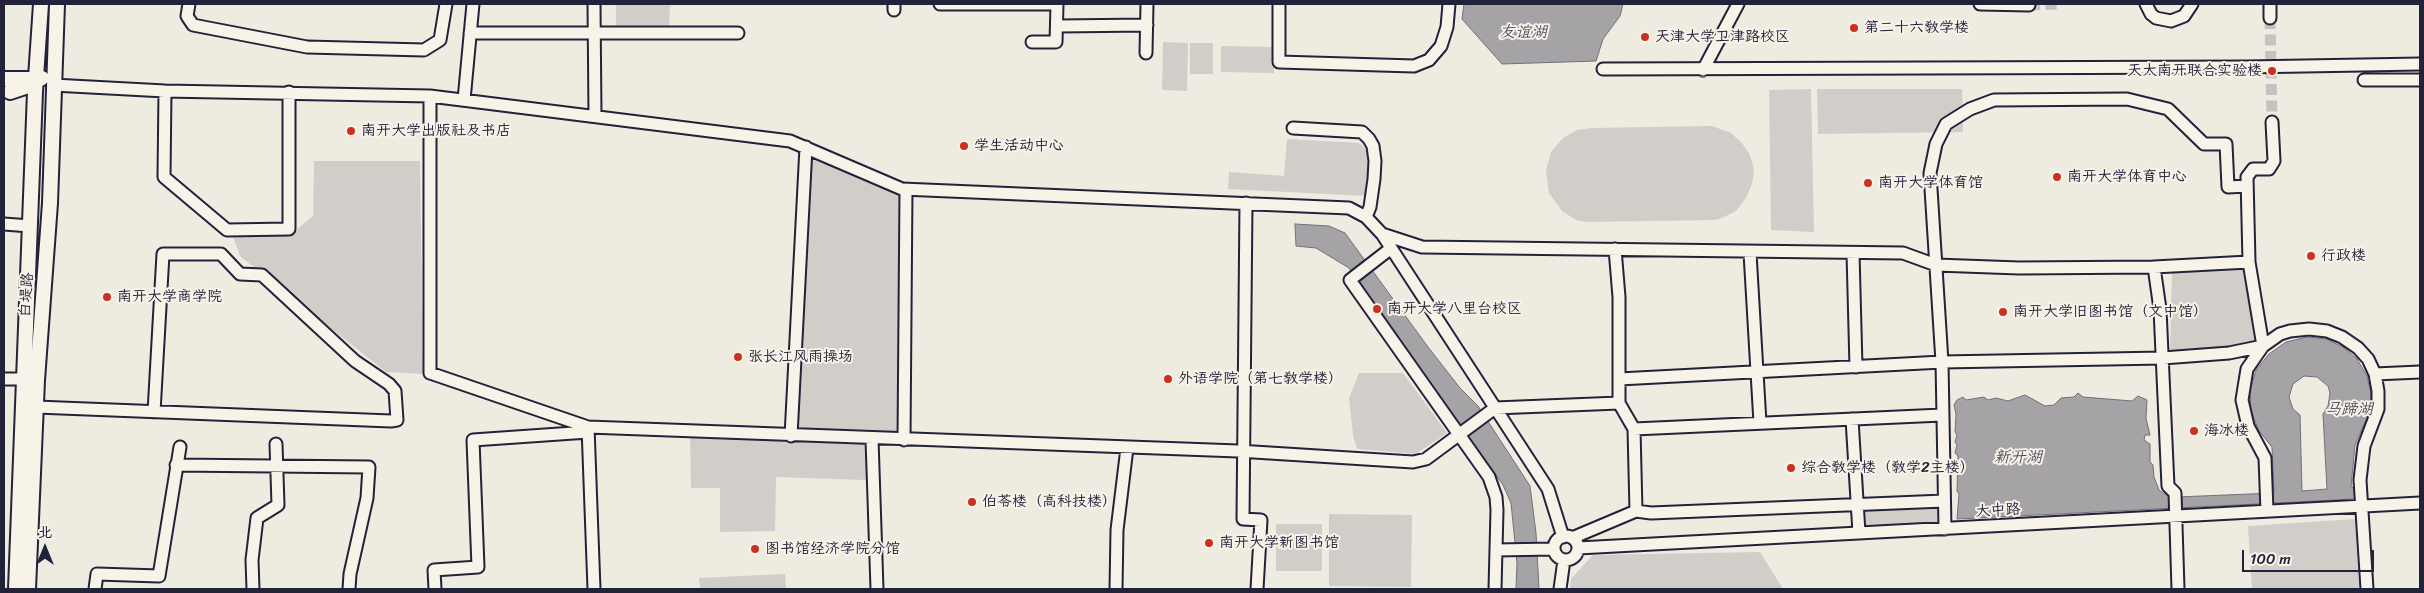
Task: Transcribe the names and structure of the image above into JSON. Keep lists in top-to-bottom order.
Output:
{
  "streets": {
    "main road": ["白堤路"],
    "street": ["大中路"]
  },
  "water": ["友谊湖", "马蹄湖", "新开湖"],
  "places": [
    "第二十六教学楼",
    "天津大学卫津路校区",
    "天大南开联合实验楼",
    "南开大学出版社及书店",
    "学生活动中心",
    "南开大学体育中心",
    "南开大学体育馆",
    "行政楼",
    "南开大学商学院",
    "南开大学八里台校区",
    "南开大学旧图书馆（文中馆）",
    "张长江风雨操场",
    "外语学院（第七教学楼）",
    "海冰楼",
    "综合教学楼（教学2主楼）",
    "伯苓楼（高科技楼）",
    "南开大学新图书馆",
    "图书馆经济学院分馆"
  ],
  "scale_bar": "100 m",
  "north": "top"
}
